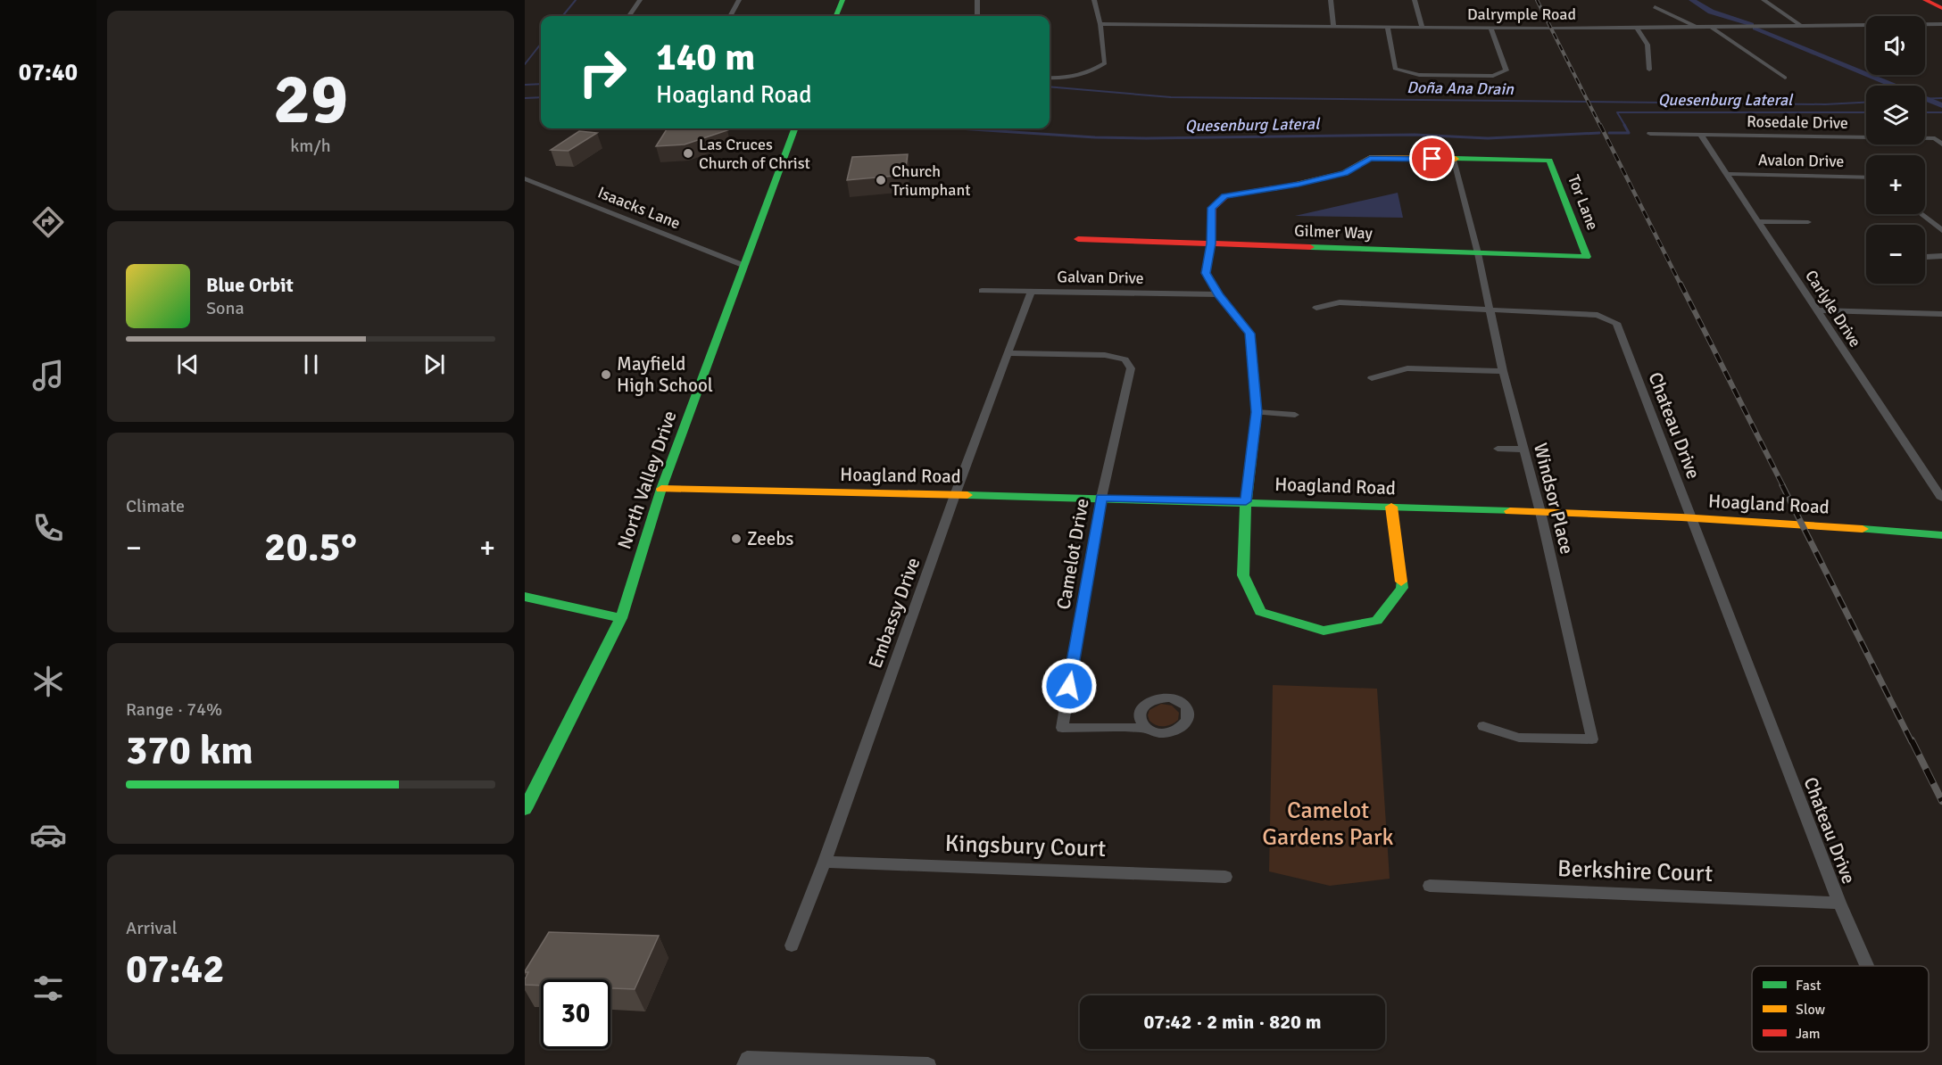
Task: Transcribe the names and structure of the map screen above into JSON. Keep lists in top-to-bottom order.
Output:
{
  "streets": {
    "street": [
      "Dalrymple Road",
      "Rosedale Drive",
      "Avalon Drive",
      "Tor Lane",
      "Isaacks Lane",
      "Gilmer Way",
      "Galvan Drive",
      "Carlyle Drive",
      "Chateau Drive",
      "Hoagland Road",
      "North Valley Drive",
      "Windsor Place",
      "Camelot Drive",
      "Embassy Drive",
      "Kingsbury Court",
      "Berkshire Court"
    ]
  },
  "crossings": [
    ["Rosedale Drive", "Carlyle Drive"],
    ["Avalon Drive", "Carlyle Drive"],
    ["Tor Lane", "Gilmer Way"],
    ["Tor Lane", "Windsor Place"],
    ["Isaacks Lane", "North Valley Drive"],
    ["Gilmer Way", "Windsor Place"],
    ["Galvan Drive", "Embassy Drive"],
    ["Chateau Drive", "Hoagland Road"],
    ["Chateau Drive", "Windsor Place"],
    ["Chateau Drive", "Berkshire Court"],
    ["Hoagland Road", "North Valley Drive"],
    ["Hoagland Road", "Windsor Place"],
    ["Hoagland Road", "Camelot Drive"],
    ["Hoagland Road", "Embassy Drive"],
    ["Camelot Drive", "Embassy Drive"],
    ["Embassy Drive", "Kingsbury Court"]
  ],
  "water": ["Doña Ana Drain", "Quesenburg Lateral"],
  "parks": ["Camelot Gardens Park"],
  "places": [
    "Las Cruces Church of Christ",
    "Church Triumphant",
    "Mayfield High School",
    "Zeebs"
  ],
  "legend": ["Fast", "Slow", "Jam"],
  "page": {
    "tabs": "07:40",
    "tile": [
      ["29", "km/h"],
      "Climate",
      ["Range · 74%", "370 km"],
      ["Arrival", "07:42"]
    ],
    "map_buttons": ["+", "−"],
    "turn": ["140 m", "Hoagland Road"],
    "song": ["Blue Orbit", "Sona"],
    "heat": ["−", "20.5°", "+"],
    "limit": "30",
    "trip": "07:42 · 2 min · 820 m"
  }
}
